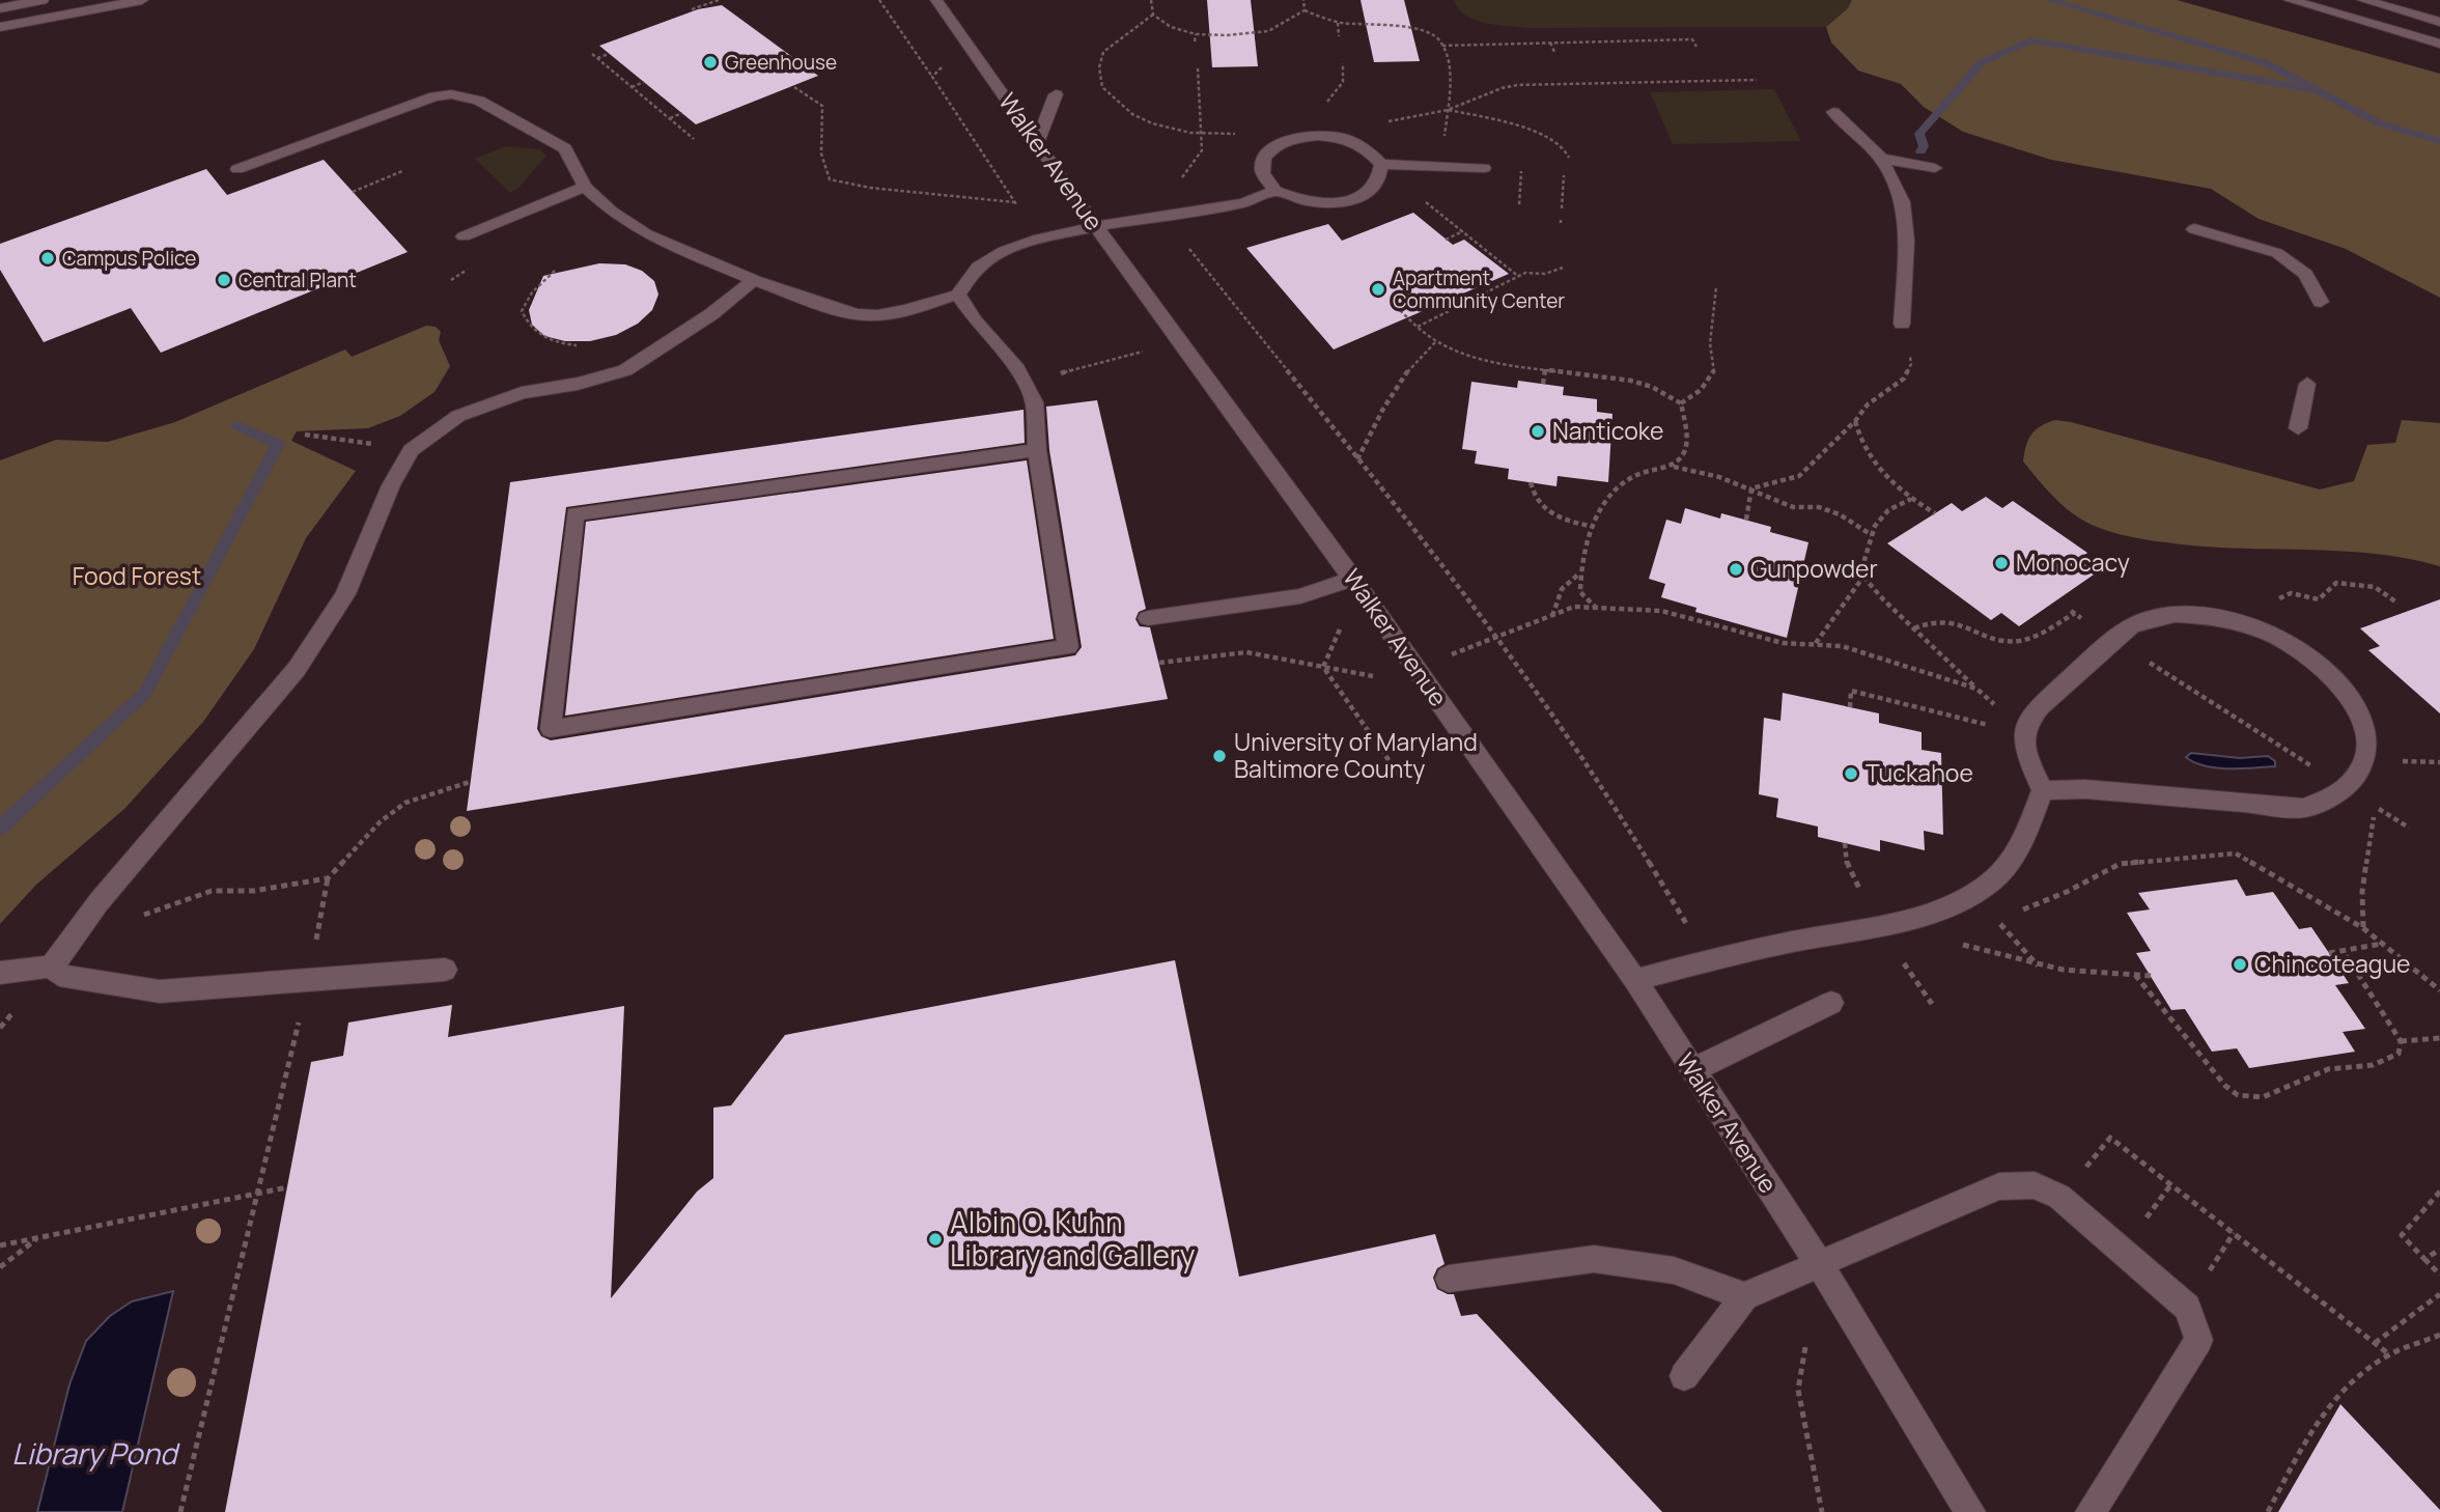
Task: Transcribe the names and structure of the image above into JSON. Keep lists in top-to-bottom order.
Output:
{
  "streets": {
    "street": ["Walker Avenue"]
  },
  "water": ["Library Pond"],
  "parks": ["Food Forest"],
  "places": [
    "Greenhouse",
    "Campus Police",
    "Central Plant",
    "Apartment Community Center",
    "Nanticoke",
    "Monocacy",
    "Gunpowder",
    "University of Maryland Baltimore County",
    "Tuckahoe",
    "Chincoteague",
    "Albin O. Kuhn Library and Gallery"
  ]
}
